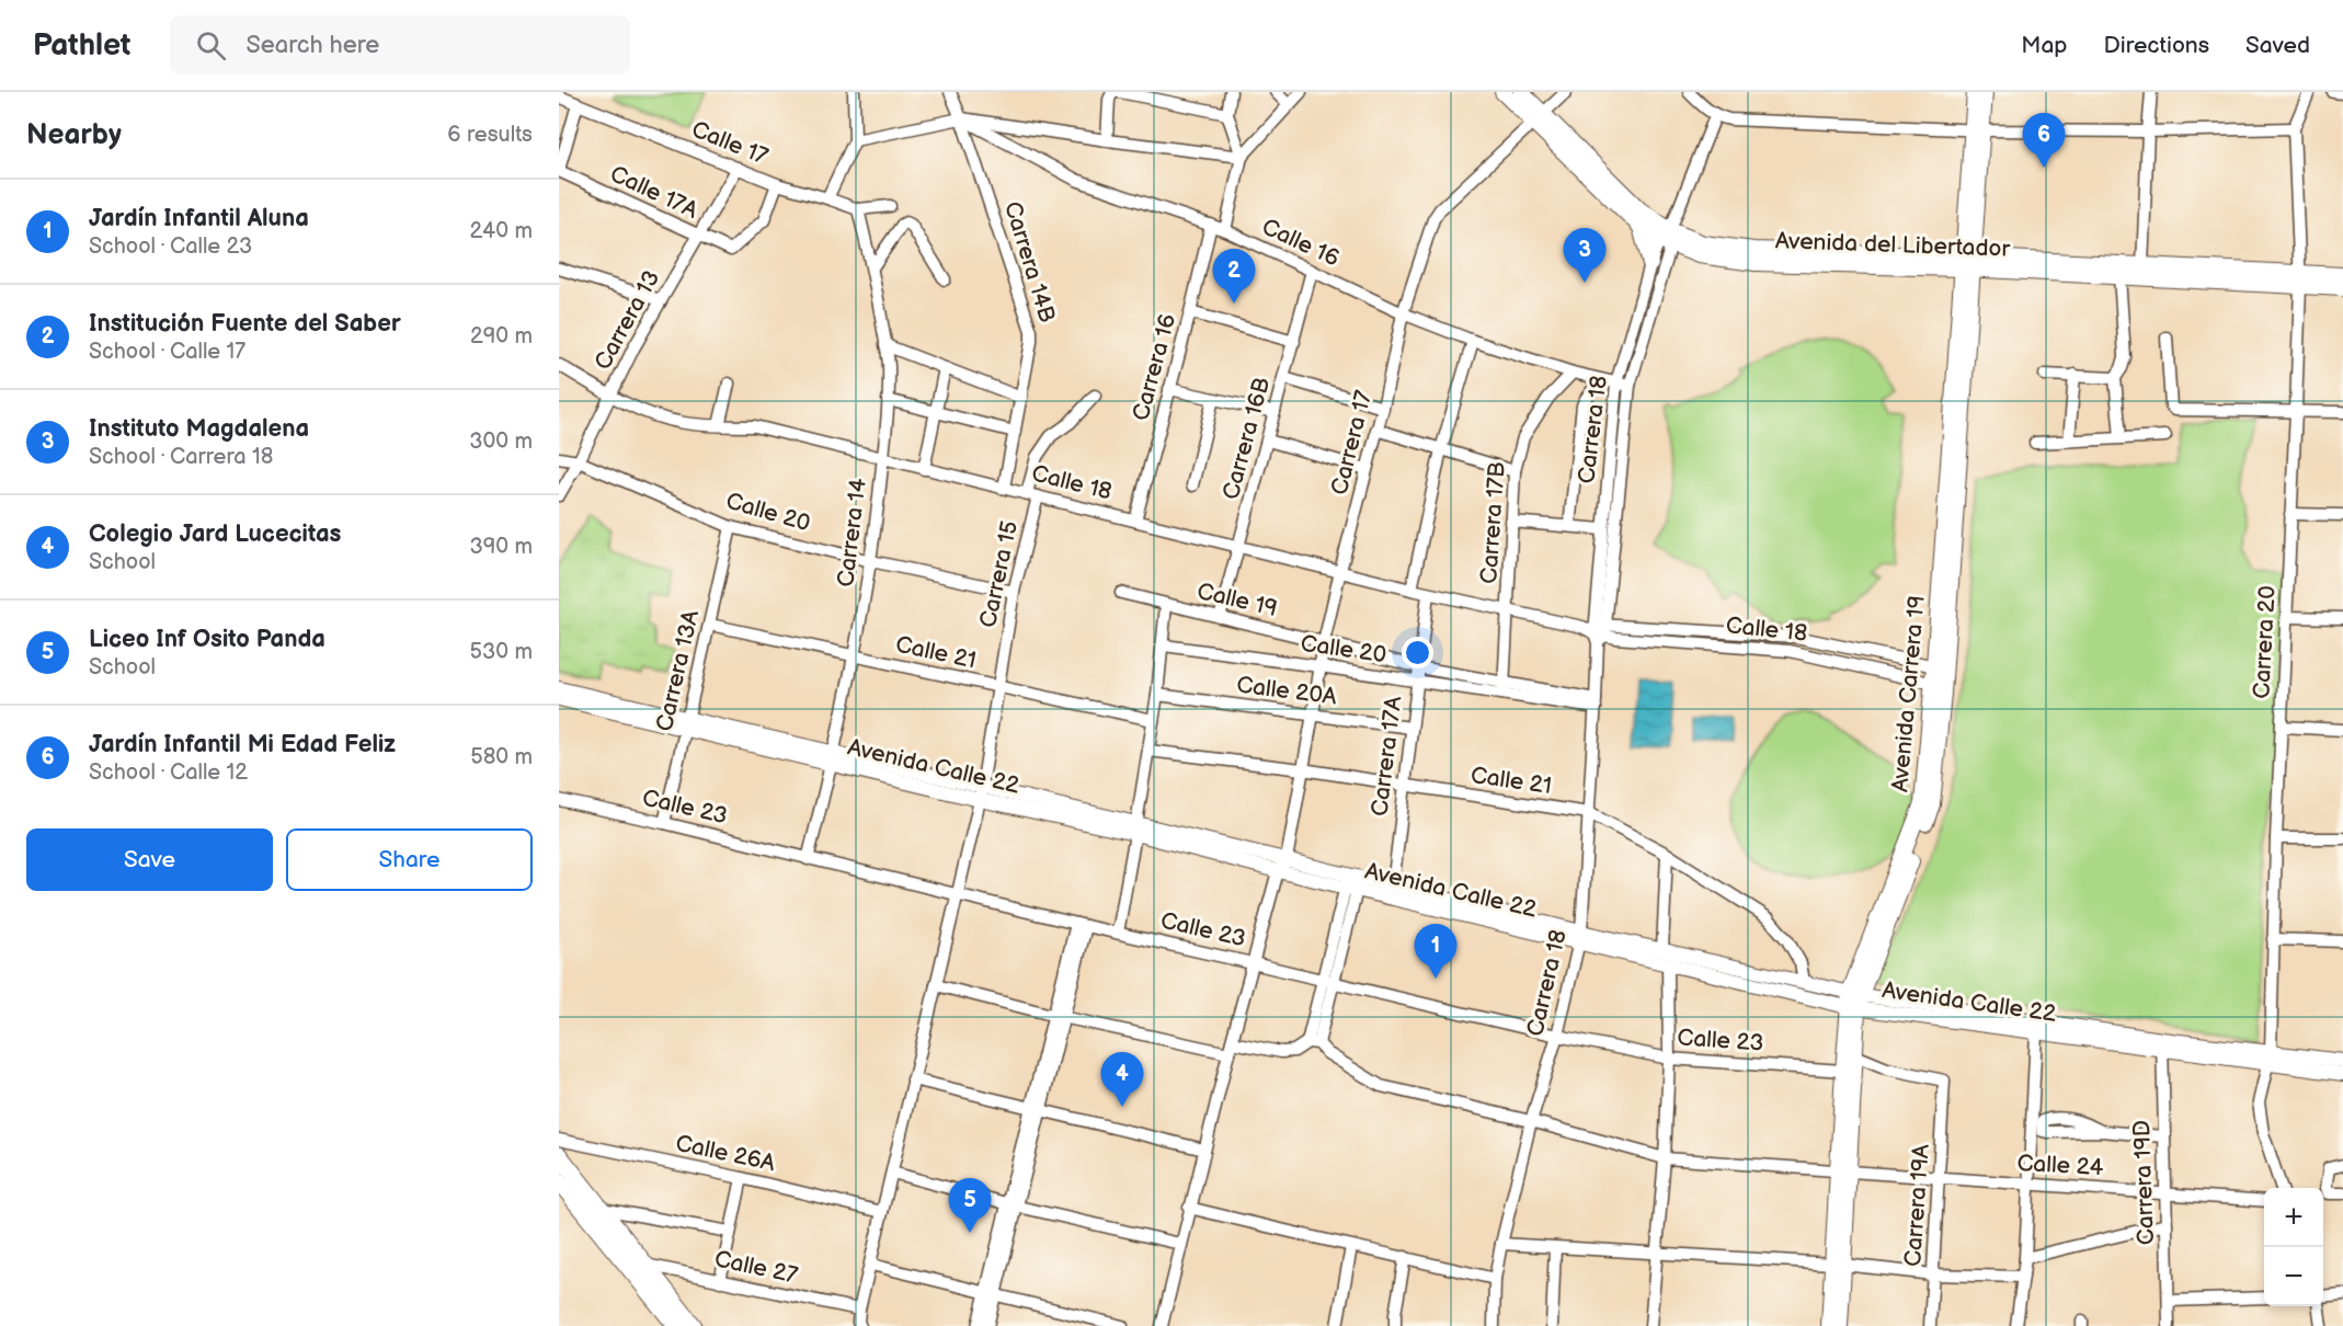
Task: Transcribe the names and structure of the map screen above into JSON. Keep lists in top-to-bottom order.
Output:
{
  "streets": {
    "main road": ["Avenida del Libertador", "Avenida Carrera 19"],
    "street": [
      "Calle 17",
      "Calle 17A",
      "Calle 16",
      "Carrera 14B",
      "Carrera 13",
      "Carrera 16",
      "Carrera 18",
      "Carrera 16B",
      "Carrera 17",
      "Calle 18",
      "Calle 20",
      "Carrera 17B",
      "Carrera 14",
      "Carrera 15",
      "Calle 19",
      "Carrera 20",
      "Calle 21",
      "Carrera 13A",
      "Calle 20A",
      "Carrera 17A",
      "Avenida Calle 22",
      "Calle 23",
      "Calle 26A",
      "Calle 24",
      "Carrera 19D",
      "Carrera 19A",
      "Calle 27"
    ]
  },
  "crossings": [
    ["Calle 17", "Calle 17A"],
    ["Calle 17", "Carrera 13"],
    ["Calle 17", "Carrera 14"],
    ["Calle 17A", "Carrera 13"],
    ["Calle 16", "Carrera 14B"],
    ["Calle 16", "Carrera 16"],
    ["Calle 16", "Carrera 18"],
    ["Calle 16", "Carrera 16B"],
    ["Calle 16", "Carrera 17"],
    ["Calle 16", "Carrera 17B"],
    ["Avenida del Libertador", "Carrera 18"],
    ["Avenida del Libertador", "Carrera 17"],
    ["Avenida del Libertador", "Carrera 20"],
    ["Avenida del Libertador", "Avenida Carrera 19"],
    ["Carrera 14B", "Calle 18"],
    ["Carrera 13", "Calle 18"],
    ["Carrera 13", "Calle 20"],
    ["Carrera 16", "Calle 18"],
    ["Carrera 18", "Calle 18"],
    ["Carrera 18", "Calle 20"],
    ["Carrera 18", "Calle 21"],
    ["Carrera 18", "Avenida Calle 22"],
    ["Carrera 18", "Calle 23"],
    ["Carrera 18", "Calle 24"],
    ["Carrera 16B", "Calle 18"],
    ["Carrera 16B", "Calle 19"],
    ["Carrera 17", "Calle 18"],
    ["Carrera 17", "Calle 20"],
    ["Carrera 17", "Calle 19"],
    ["Carrera 17", "Calle 21"],
    ["Carrera 17", "Calle 20A"],
    ["Carrera 17", "Avenida Calle 22"],
    ["Calle 18", "Carrera 17B"],
    ["Calle 18", "Carrera 14"],
    ["Calle 18", "Carrera 15"],
    ["Calle 18", "Avenida Carrera 19"],
    ["Calle 18", "Carrera 17A"],
    ["Calle 20", "Carrera 17B"],
    ["Calle 20", "Carrera 14"],
    ["Calle 20", "Carrera 15"],
    ["Calle 20", "Calle 19"],
    ["Calle 20", "Carrera 13A"],
    ["Calle 20", "Carrera 17A"],
    ["Carrera 14", "Calle 21"],
    ["Carrera 14", "Avenida Calle 22"],
    ["Carrera 14", "Calle 23"],
    ["Carrera 15", "Calle 21"],
    ["Carrera 15", "Avenida Calle 22"],
    ["Carrera 15", "Calle 23"],
    ["Carrera 15", "Calle 26A"],
    ["Carrera 15", "Calle 27"],
    ["Calle 19", "Carrera 17A"],
    ["Carrera 20", "Avenida Calle 22"],
    ["Calle 21", "Carrera 13A"],
    ["Calle 21", "Carrera 17A"],
    ["Calle 21", "Avenida Calle 22"],
    ["Carrera 13A", "Avenida Calle 22"],
    ["Carrera 13A", "Calle 23"],
    ["Calle 20A", "Carrera 17A"],
    ["Avenida Carrera 19", "Avenida Calle 22"],
    ["Avenida Carrera 19", "Calle 23"],
    ["Avenida Carrera 19", "Calle 24"],
    ["Avenida Carrera 19", "Carrera 19A"],
    ["Carrera 17A", "Avenida Calle 22"],
    ["Avenida Calle 22", "Carrera 19D"],
    ["Calle 24", "Carrera 19D"],
    ["Calle 24", "Carrera 19A"]
  ],
  "page": {
    "header": "Pathlet",
    "search": "Search here",
    "nav": ["Map", "Directions", "Saved"],
    "heading": ["Nearby", "6 results"],
    "pins": [
      "6",
      "3",
      "2",
      "1",
      "4",
      "5"
    ],
    "list": [
      {
        "mark": "1",
        "name": "Jardín Infantil Aluna",
        "note": "School · Calle 23",
        "value": "240 m"
      },
      {
        "mark": "2",
        "name": "Institución Fuente del Saber",
        "note": "School · Calle 17",
        "value": "290 m"
      },
      {
        "mark": "3",
        "name": "Instituto Magdalena",
        "note": "School · Carrera 18",
        "value": "300 m"
      },
      {
        "mark": "4",
        "name": "Colegio Jard Lucecitas",
        "note": "School",
        "value": "390 m"
      },
      {
        "mark": "5",
        "name": "Liceo Inf Osito Panda",
        "note": "School",
        "value": "530 m"
      },
      {
        "mark": "6",
        "name": "Jardín Infantil Mi Edad Feliz",
        "note": "School · Calle 12",
        "value": "580 m"
      }
    ],
    "buttons": ["Save", "Share"],
    "map_buttons": ["+", "−"]
  }
}
